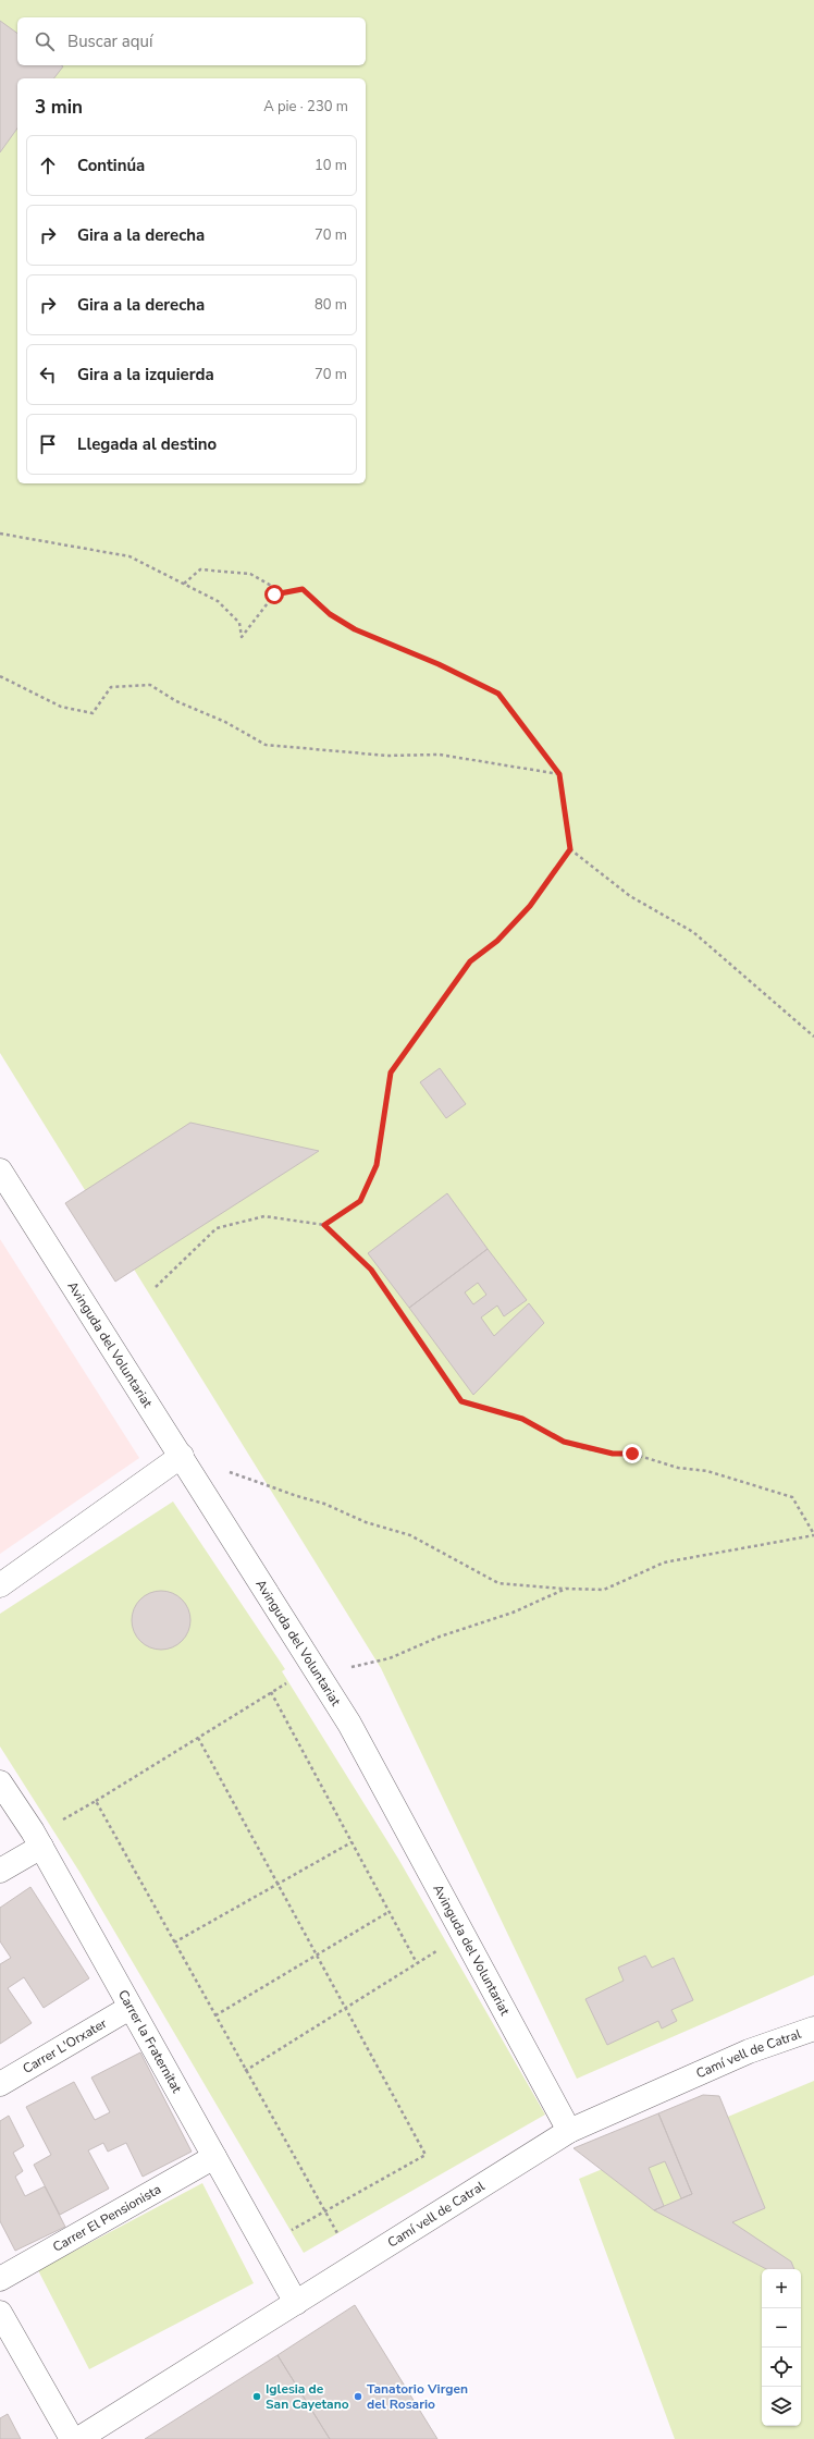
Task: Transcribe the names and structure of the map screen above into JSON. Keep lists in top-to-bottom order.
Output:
{
  "streets": {
    "street": [
      "Avinguda del Voluntariat",
      "Carrer la Fraternitat",
      "Carrer L'Orxater",
      "Camí vell de Catral",
      "Carrer El Pensionista"
    ]
  },
  "crossings": [
    ["Avinguda del Voluntariat", "Camí vell de Catral"],
    ["Carrer la Fraternitat", "Carrer L'Orxater"],
    ["Carrer la Fraternitat", "Camí vell de Catral"],
    ["Carrer la Fraternitat", "Carrer El Pensionista"]
  ],
  "places": ["Iglesia de San Cayetano", "Tanatorio Virgen del Rosario"],
  "page": {
    "search": "Buscar aquí",
    "heading": ["3 min", "A pie · 230 m"],
    "list": [
      ["Continúa", "10 m"],
      ["Gira a la derecha", "70 m"],
      ["Gira a la derecha", "80 m"],
      ["Gira a la izquierda", "70 m"],
      "Llegada al destino"
    ],
    "map_buttons": ["+", "−"]
  }
}
